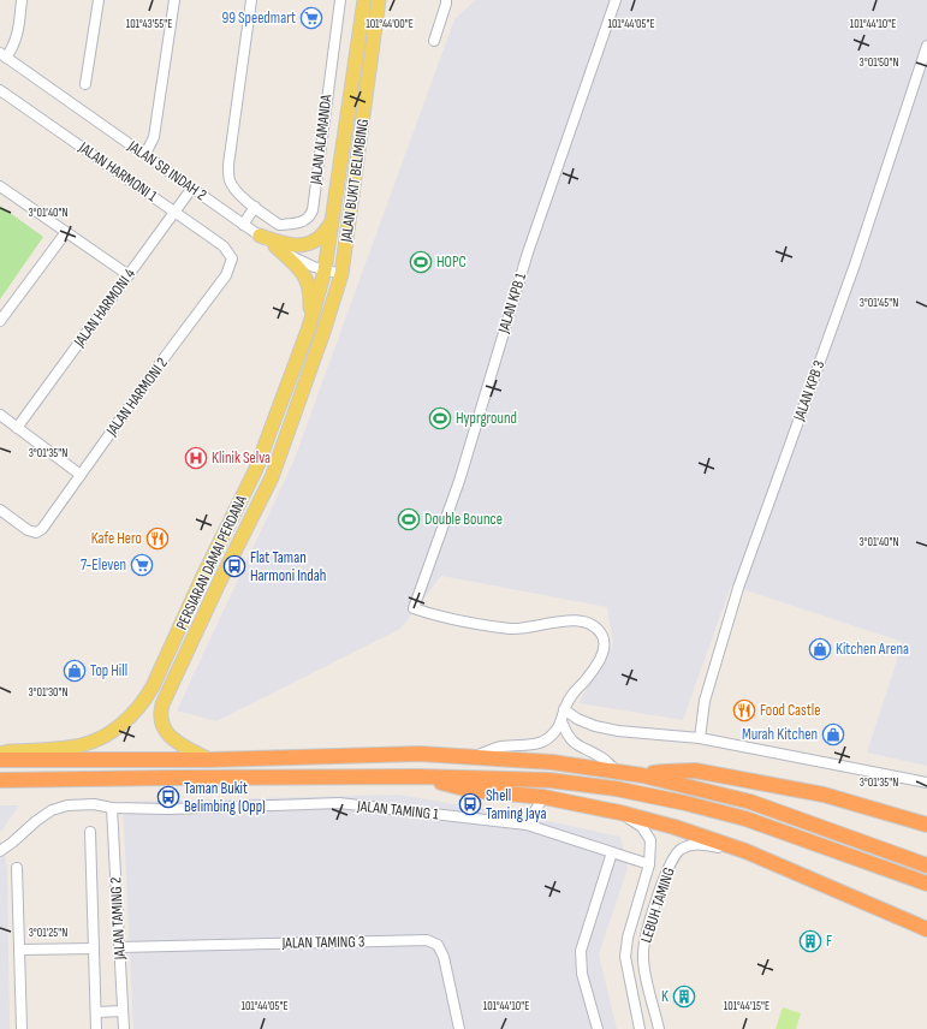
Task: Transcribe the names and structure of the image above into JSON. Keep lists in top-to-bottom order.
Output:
{
  "streets": {
    "main road": ["JALAN BUKIT BELIMBING", "PERSIARAN DAMAI PERDANA"],
    "street": [
      "JALAN ALAMANDA",
      "JALAN SB INDAH 2",
      "JALAN HARMONI 1",
      "JALAN KPB 1",
      "JALAN HARMONI 4",
      "JALAN KPB 3",
      "JALAN HARMONI 2",
      "JALAN TAMING 1",
      "LEBUH TAMING",
      "JALAN TAMING 2",
      "JALAN TAMING 3"
    ]
  },
  "crossings": [
    ["JALAN SB INDAH 2", "JALAN BUKIT BELIMBING"],
    ["JALAN SB INDAH 2", "JALAN HARMONI 4"],
    ["JALAN SB INDAH 2", "PERSIARAN DAMAI PERDANA"],
    ["JALAN HARMONI 1", "JALAN HARMONI 4"],
    ["JALAN HARMONI 1", "JALAN HARMONI 2"],
    ["JALAN BUKIT BELIMBING", "PERSIARAN DAMAI PERDANA"],
    ["JALAN TAMING 1", "LEBUH TAMING"],
    ["JALAN TAMING 1", "JALAN TAMING 2"],
    ["JALAN TAMING 2", "JALAN TAMING 3"]
  ],
  "places": {
    "supermarket": ["99 Speedmart", "7-Eleven"],
    "sports": ["HOPC", "Hyprground", "Double Bounce"],
    "hospital": ["Klinik Selva"],
    "restaurant": ["Kafe Hero", "Food Castle"],
    "bus stop": ["Flat Taman Harmoni Indah", "Taman Bukit Belimbing (Opp)", "Shell Taming Jaya"],
    "shop": ["Kitchen Arena", "Top Hill", "Murah Kitchen"],
    "building": ["F", "K"]
  },
  "coordinates": [
    "101°43'55\"E",
    "101°44'00\"E",
    "101°44'05\"E",
    "101°44'10\"E",
    "3°01'50\"N",
    "3°01'40\"N",
    "3°01'45\"N",
    "3°01'35\"N",
    "3°01'30\"N",
    "3°01'25\"N",
    "101°44'15\"E"
  ]
}
